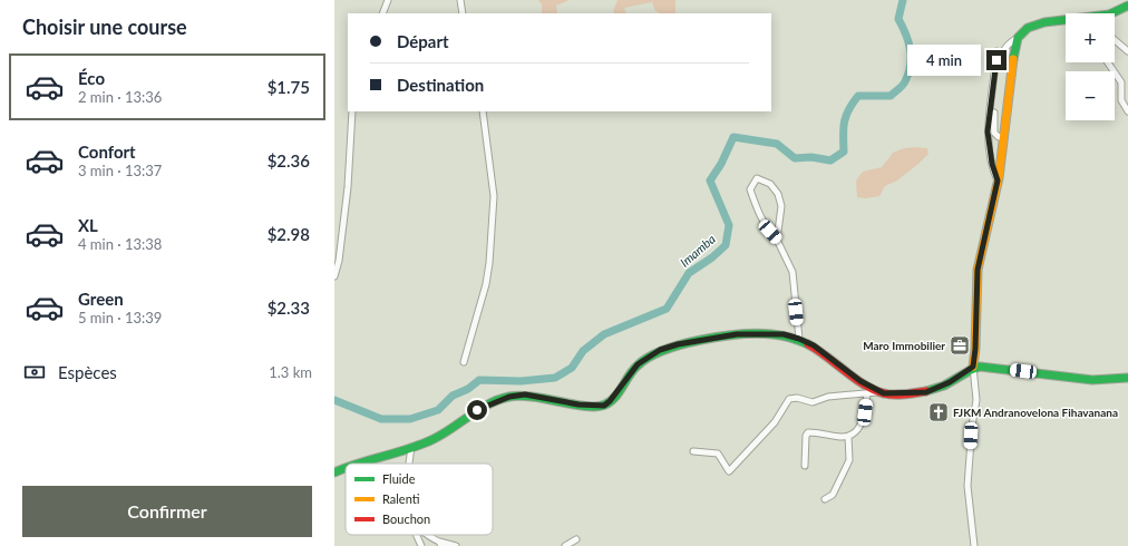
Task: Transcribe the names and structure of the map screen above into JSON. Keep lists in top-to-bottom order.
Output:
{
  "water": ["Imamba"],
  "places": {
    "office": ["Maro Immobilier"],
    "church": ["FJKM Andranovelona Fihavanana"]
  },
  "legend": ["Fluide", "Ralenti", "Bouchon"],
  "page": {
    "heading": "Choisir une course",
    "map_buttons": ["+", "−"],
    "banner": ["Départ", "Destination"],
    "bubble": "4 min",
    "list": [
      {
        "name": "Éco",
        "note": "2 min · 13:36",
        "value": "$1.75"
      },
      {
        "name": "Confort",
        "note": "3 min · 13:37",
        "value": "$2.36"
      },
      {
        "name": "XL",
        "note": "4 min · 13:38",
        "value": "$2.98"
      },
      {
        "name": "Green",
        "note": "5 min · 13:39",
        "value": "$2.33"
      }
    ],
    "pay": ["Espèces", "1.3 km"],
    "buttons": "Confirmer"
  }
}
